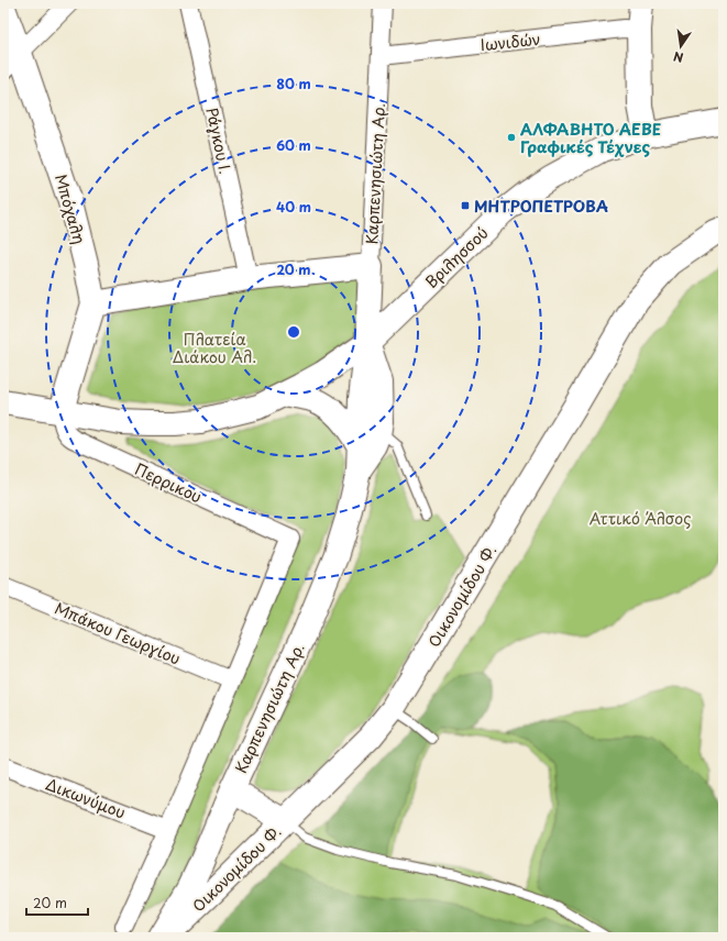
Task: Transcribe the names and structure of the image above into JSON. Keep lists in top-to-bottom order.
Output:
{
  "streets": {
    "street": [
      "Ιωνιδών",
      "Ράγκου Ι.",
      "Καρπενησιώτη Αρ.",
      "Μπόχαλη",
      "Βριλησσού",
      "Περρικου",
      "Οικονομίδου Φ.",
      "Μπάκου Γεωργίου",
      "Δικωνύμου"
    ]
  },
  "crossings": [
    ["Ιωνιδών", "Καρπενησιώτη Αρ."],
    ["Καρπενησιώτη Αρ.", "Βριλησσού"],
    ["Μπόχαλη", "Βριλησσού"],
    ["Μπόχαλη", "Περρικου"],
    ["Βριλησσού", "Περρικου"],
    ["Περρικου", "Μπάκου Γεωργίου"]
  ],
  "parks": ["Πλατεία Διάκου Αλ.", "Αττικό Άλσος"],
  "places": {
    "other": ["ΑΛΦΑΒΗΤΟ ΑΕΒΕ Γραφικές Τέχνες"],
    "transit": ["ΜΗΤΡΟΠΕΤΡΟΒΑ"]
  },
  "scale_bar": "20 m",
  "north": "bottom",
  "rings": [
    "80 m",
    "60 m",
    "40 m",
    "20 m"
  ]
}
